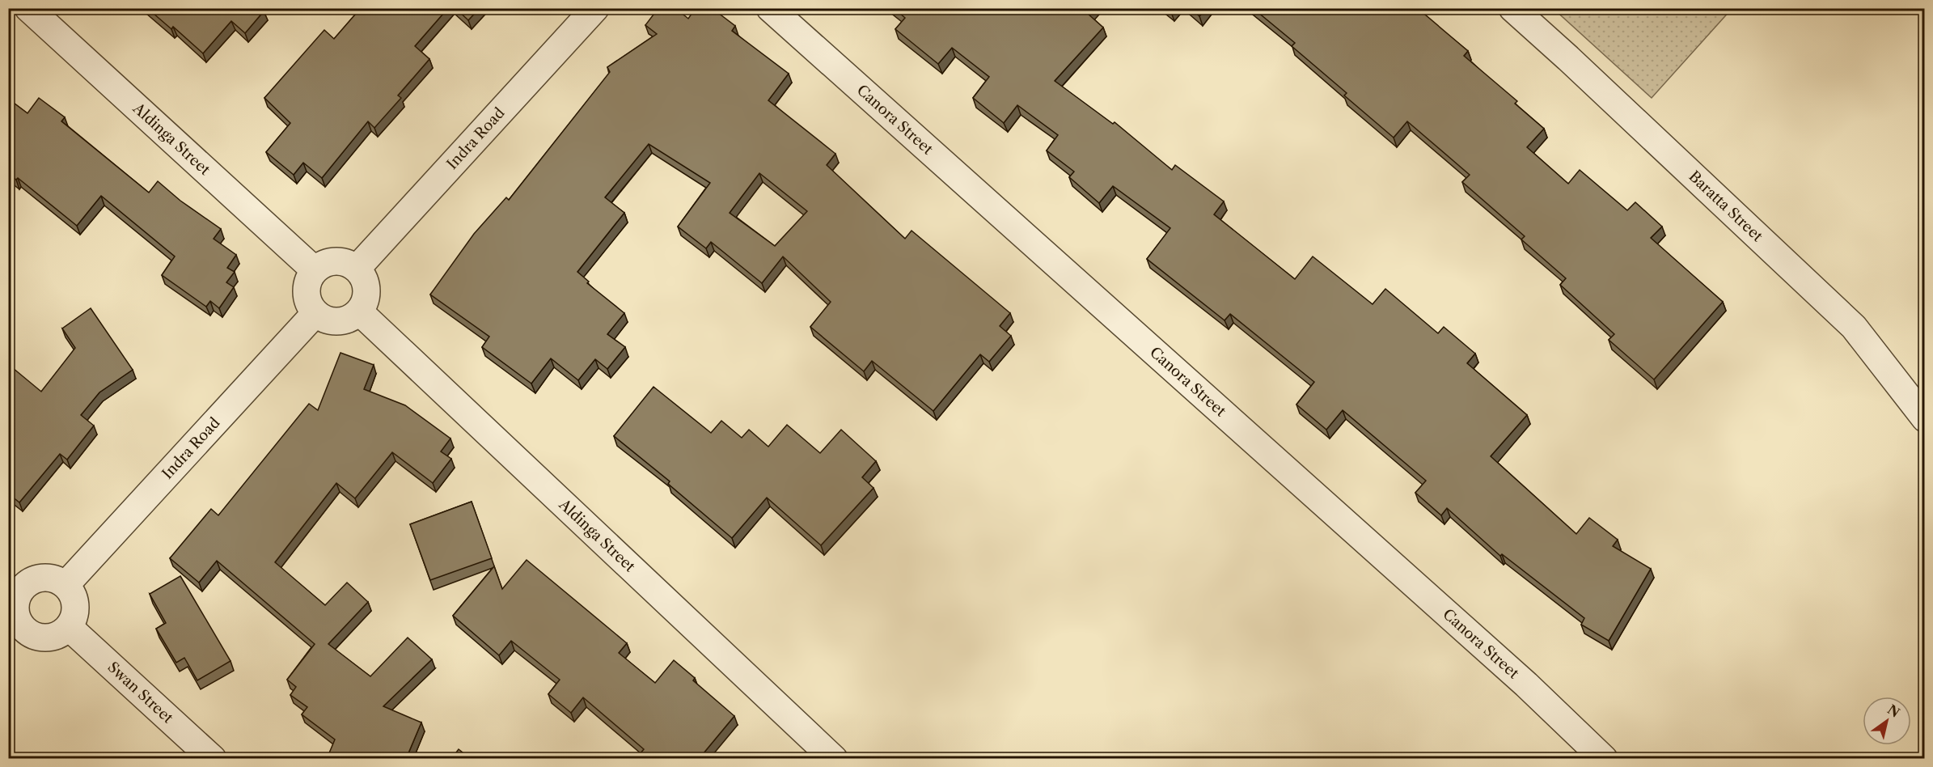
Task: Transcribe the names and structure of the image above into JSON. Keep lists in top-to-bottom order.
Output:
{
  "streets": {
    "street": [
      "Canora Street",
      "Indra Road",
      "Aldinga Street",
      "Baratta Street",
      "Swan Street"
    ]
  },
  "crossings": [
    ["Indra Road", "Aldinga Street"]
  ],
  "north": "top right"
}
